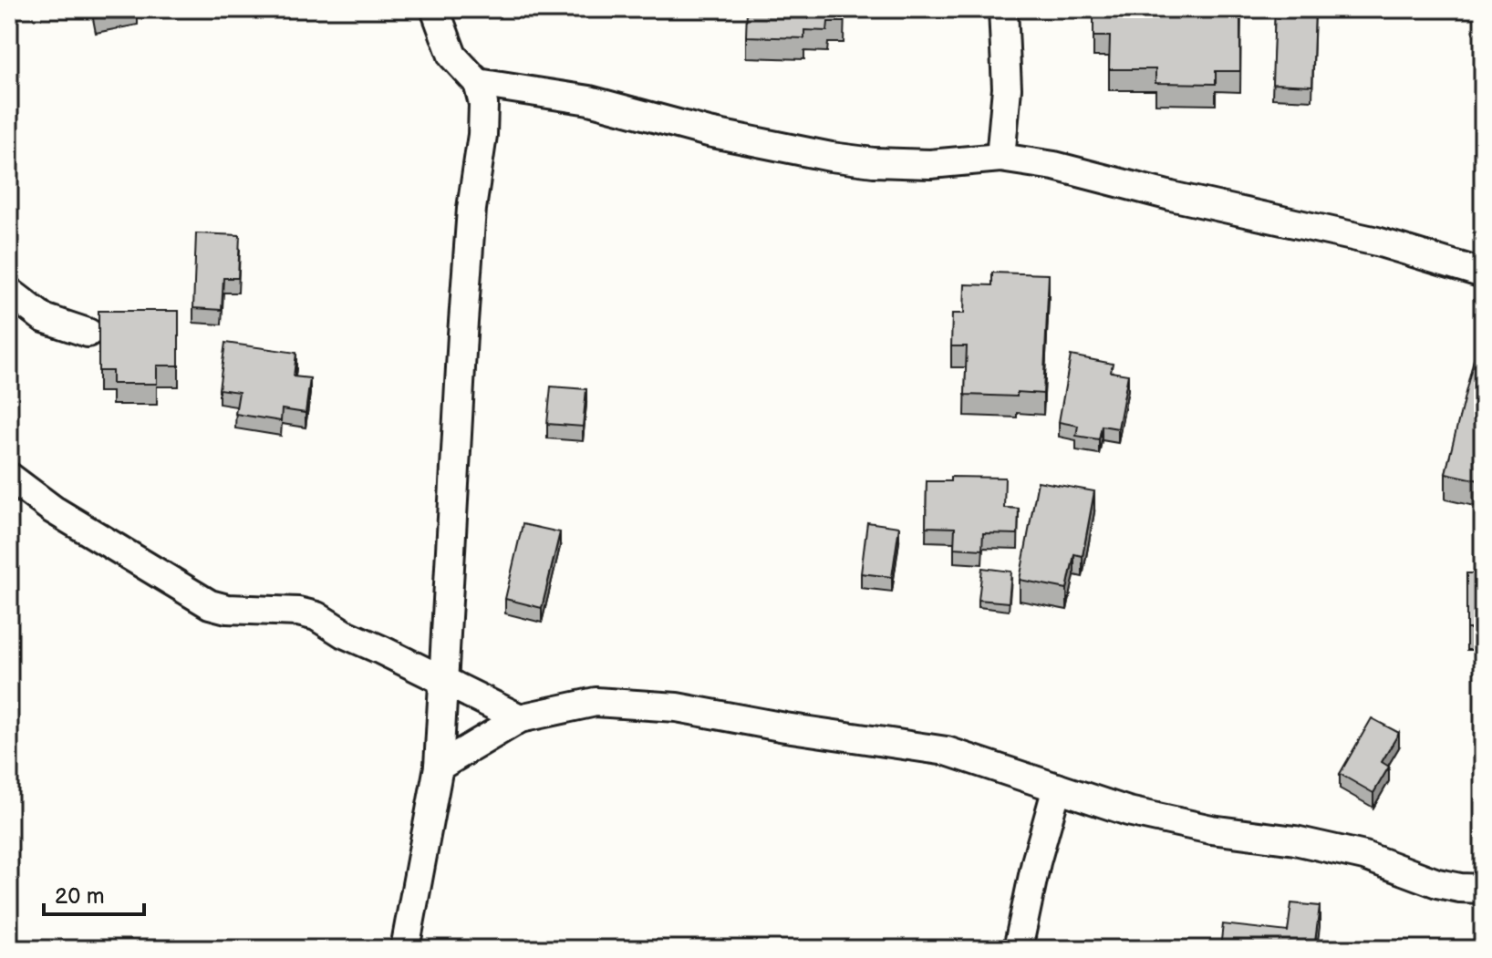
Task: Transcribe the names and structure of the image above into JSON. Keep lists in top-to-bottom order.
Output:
{
  "scale_bar": "20 m"
}
